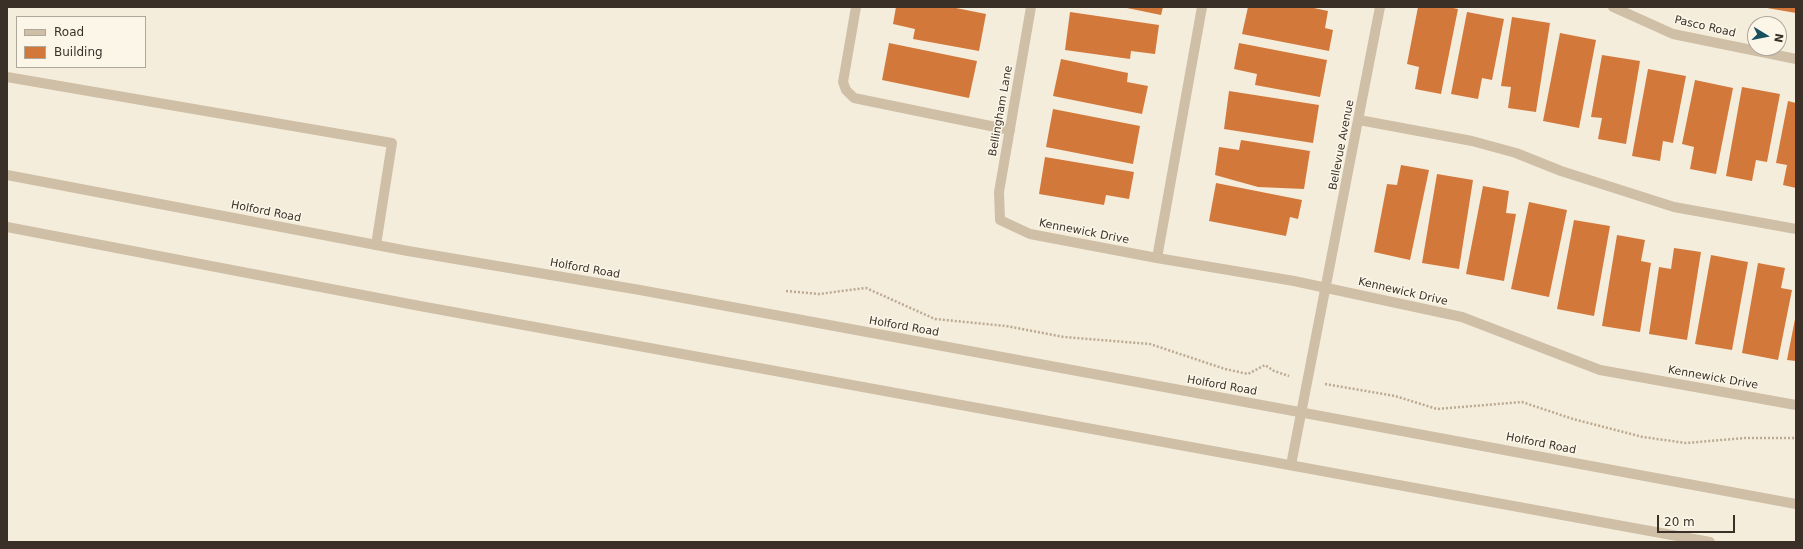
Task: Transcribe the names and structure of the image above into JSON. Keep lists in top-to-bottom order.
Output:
{
  "streets": {
    "street": [
      "Pasco Road",
      "Bellingham Lane",
      "Bellevue Avenue",
      "Holford Road",
      "Kennewick Drive"
    ]
  },
  "crossings": [
    ["Bellingham Lane", "Kennewick Drive"],
    ["Bellevue Avenue", "Holford Road"],
    ["Bellevue Avenue", "Kennewick Drive"]
  ],
  "legend": ["Road", "Building"],
  "scale_bar": "20 m",
  "north": "right"
}
